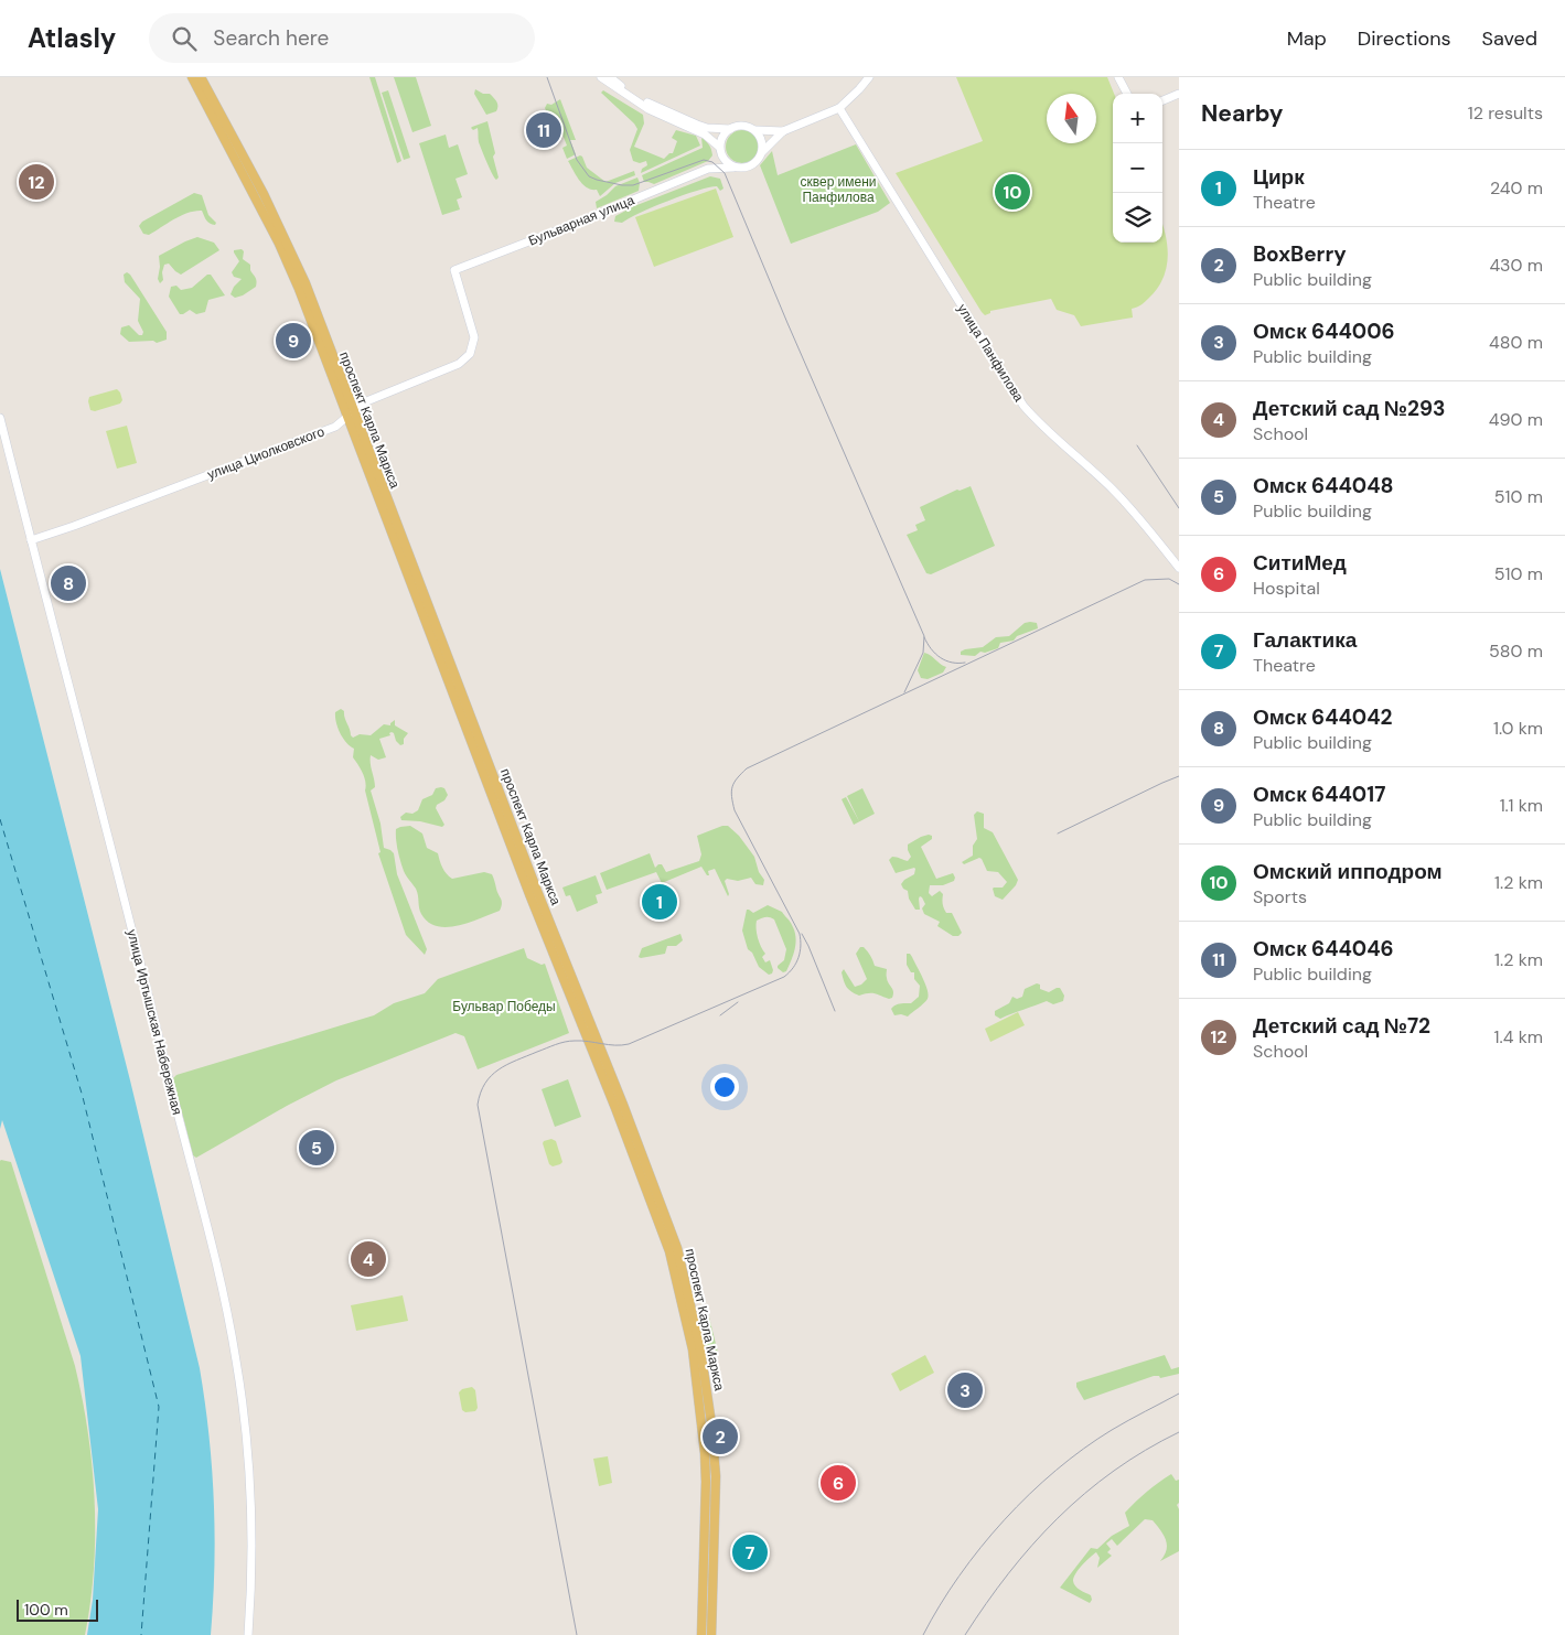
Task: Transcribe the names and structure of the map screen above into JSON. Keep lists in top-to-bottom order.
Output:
{
  "streets": {
    "main road": [
      "Бульварная улица",
      "улица Панфилова",
      "проспект Карла Маркса",
      "улица Циолковского",
      "улица Иртышская Набережная"
    ]
  },
  "crossings": [
    ["Бульварная улица", "улица Циолковского"],
    ["проспект Карла Маркса", "улица Циолковского"],
    ["улица Циолковского", "улица Иртышская Набережная"]
  ],
  "parks": ["сквер имени Панфилова", "Бульвар Победы"],
  "scale_bar": "100 m",
  "north": "top",
  "page": {
    "header": "Atlasly",
    "search": "Search here",
    "nav": ["Map", "Directions", "Saved"],
    "heading": ["Nearby", "12 results"],
    "map_buttons": ["+", "−"],
    "pins": [
      "11",
      "12",
      "10",
      "9",
      "8",
      "1",
      "5",
      "4",
      "3",
      "2",
      "6",
      "7"
    ],
    "list": [
      {
        "mark": "1",
        "name": "Цирк",
        "note": "Theatre",
        "value": "240 m"
      },
      {
        "mark": "2",
        "name": "BoxBerry",
        "note": "Public building",
        "value": "430 m"
      },
      {
        "mark": "3",
        "name": "Омск 644006",
        "note": "Public building",
        "value": "480 m"
      },
      {
        "mark": "4",
        "name": "Детский сад №293",
        "note": "School",
        "value": "490 m"
      },
      {
        "mark": "5",
        "name": "Омск 644048",
        "note": "Public building",
        "value": "510 m"
      },
      {
        "mark": "6",
        "name": "СитиМед",
        "note": "Hospital",
        "value": "510 m"
      },
      {
        "mark": "7",
        "name": "Галактика",
        "note": "Theatre",
        "value": "580 m"
      },
      {
        "mark": "8",
        "name": "Омск 644042",
        "note": "Public building",
        "value": "1.0 km"
      },
      {
        "mark": "9",
        "name": "Омск 644017",
        "note": "Public building",
        "value": "1.1 km"
      },
      {
        "mark": "10",
        "name": "Омский ипподром",
        "note": "Sports",
        "value": "1.2 km"
      },
      {
        "mark": "11",
        "name": "Омск 644046",
        "note": "Public building",
        "value": "1.2 km"
      },
      {
        "mark": "12",
        "name": "Детский сад №72",
        "note": "School",
        "value": "1.4 km"
      }
    ],
    "scale": "100 m"
  }
}
